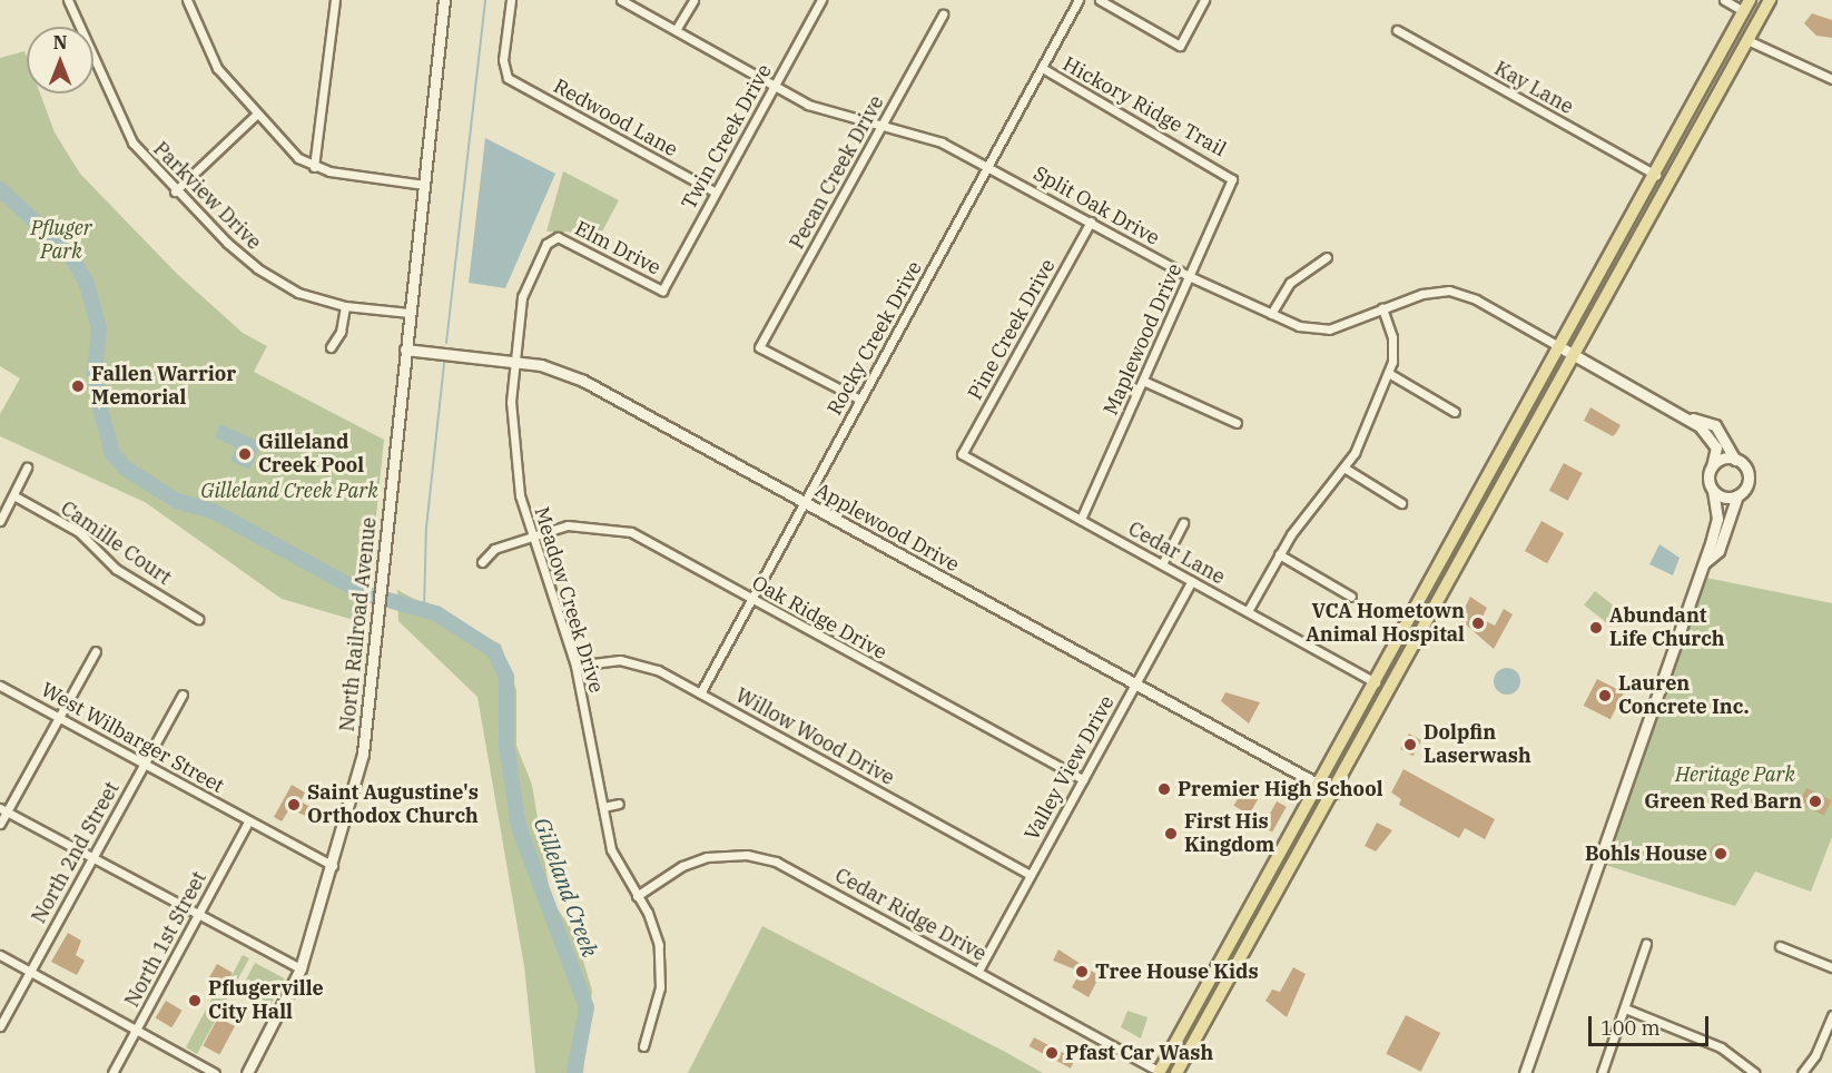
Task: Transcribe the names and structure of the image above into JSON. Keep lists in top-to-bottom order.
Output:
{
  "streets": {
    "street": [
      "Kay Lane",
      "Hickory Ridge Trail",
      "Redwood Lane",
      "Twin Creek Drive",
      "Pecan Creek Drive",
      "Parkview Drive",
      "Split Oak Drive",
      "Elm Drive",
      "Pine Creek Drive",
      "Rocky Creek Drive",
      "Maplewood Drive",
      "Applewood Drive",
      "Camille Court",
      "Cedar Lane",
      "Meadow Creek Drive",
      "Oak Ridge Drive",
      "North Railroad Avenue",
      "Willow Wood Drive",
      "West Wilbarger Street",
      "Valley View Drive",
      "North 2nd Street",
      "Cedar Ridge Drive",
      "North 1st Street"
    ]
  },
  "crossings": [
    ["Hickory Ridge Trail", "Rocky Creek Drive"],
    ["Hickory Ridge Trail", "Maplewood Drive"],
    ["Redwood Lane", "Twin Creek Drive"],
    ["Twin Creek Drive", "Split Oak Drive"],
    ["Twin Creek Drive", "Elm Drive"],
    ["Pecan Creek Drive", "Split Oak Drive"],
    ["Pecan Creek Drive", "Rocky Creek Drive"],
    ["Parkview Drive", "North Railroad Avenue"],
    ["Split Oak Drive", "Pine Creek Drive"],
    ["Split Oak Drive", "Rocky Creek Drive"],
    ["Split Oak Drive", "Maplewood Drive"],
    ["Elm Drive", "Meadow Creek Drive"],
    ["Pine Creek Drive", "Cedar Lane"],
    ["Rocky Creek Drive", "Applewood Drive"],
    ["Rocky Creek Drive", "Oak Ridge Drive"],
    ["Rocky Creek Drive", "Willow Wood Drive"],
    ["Maplewood Drive", "Cedar Lane"],
    ["Applewood Drive", "Meadow Creek Drive"],
    ["Applewood Drive", "North Railroad Avenue"],
    ["Applewood Drive", "Valley View Drive"],
    ["Cedar Lane", "Valley View Drive"],
    ["Meadow Creek Drive", "Oak Ridge Drive"],
    ["Meadow Creek Drive", "Willow Wood Drive"],
    ["Meadow Creek Drive", "Cedar Ridge Drive"],
    ["Oak Ridge Drive", "Valley View Drive"],
    ["North Railroad Avenue", "West Wilbarger Street"],
    ["Willow Wood Drive", "Valley View Drive"],
    ["West Wilbarger Street", "North 2nd Street"],
    ["West Wilbarger Street", "North 1st Street"],
    ["Valley View Drive", "Cedar Ridge Drive"]
  ],
  "water": ["Gilleland Creek"],
  "parks": ["Pfluger Park", "Gilleland Creek Park", "Heritage Park"],
  "places": [
    "Fallen Warrior Memorial",
    "Gilleland Creek Pool",
    "VCA Hometown Animal Hospital",
    "Abundant Life Church",
    "Lauren Concrete Inc.",
    "Dolpfin Laserwash",
    "Premier High School",
    "Green Red Barn",
    "Saint Augustine's Orthodox Church",
    "First His Kingdom",
    "Bohls House",
    "Tree House Kids",
    "Pflugerville City Hall",
    "Pfast Car Wash"
  ],
  "scale_bar": "100 m",
  "north": "top"
}
